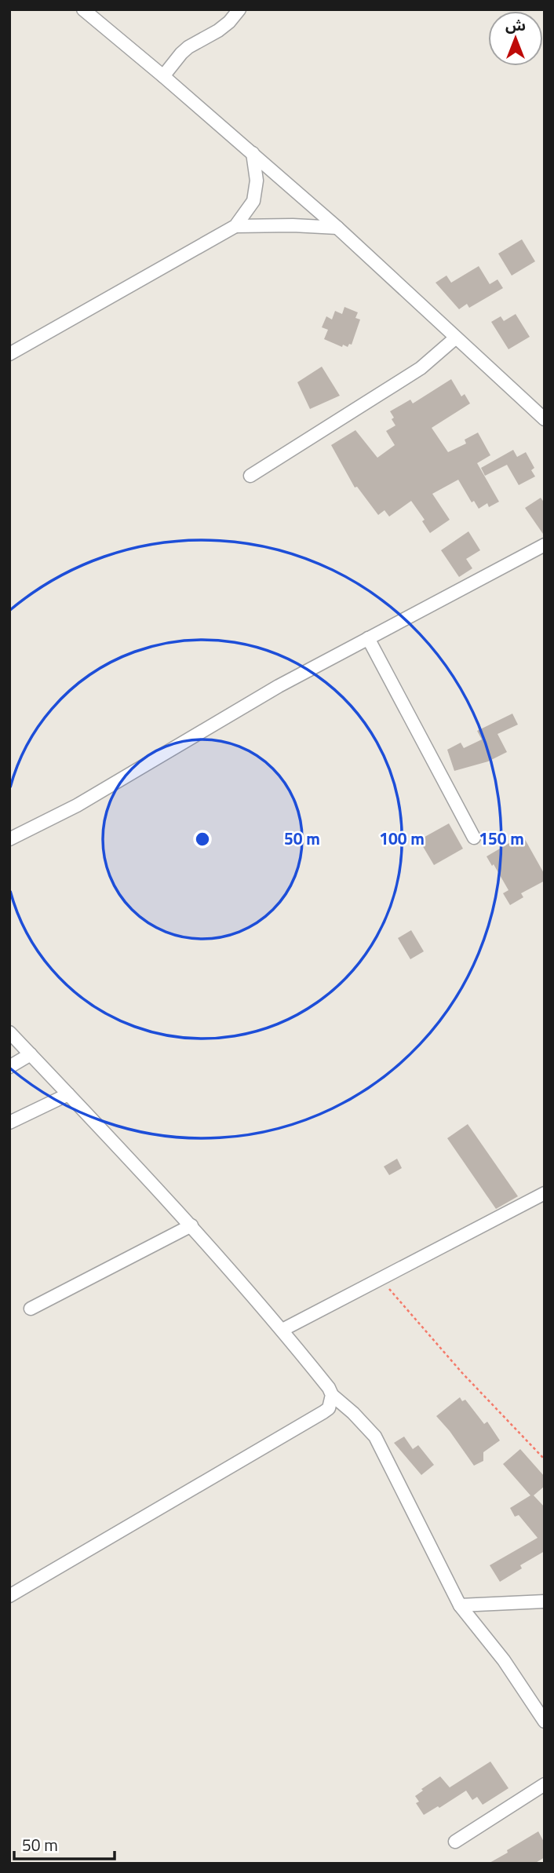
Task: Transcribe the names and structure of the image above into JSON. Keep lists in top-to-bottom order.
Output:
{
  "scale_bar": "50 m",
  "north": "top",
  "rings": ["50 m", "100 m", "150 m"]
}
